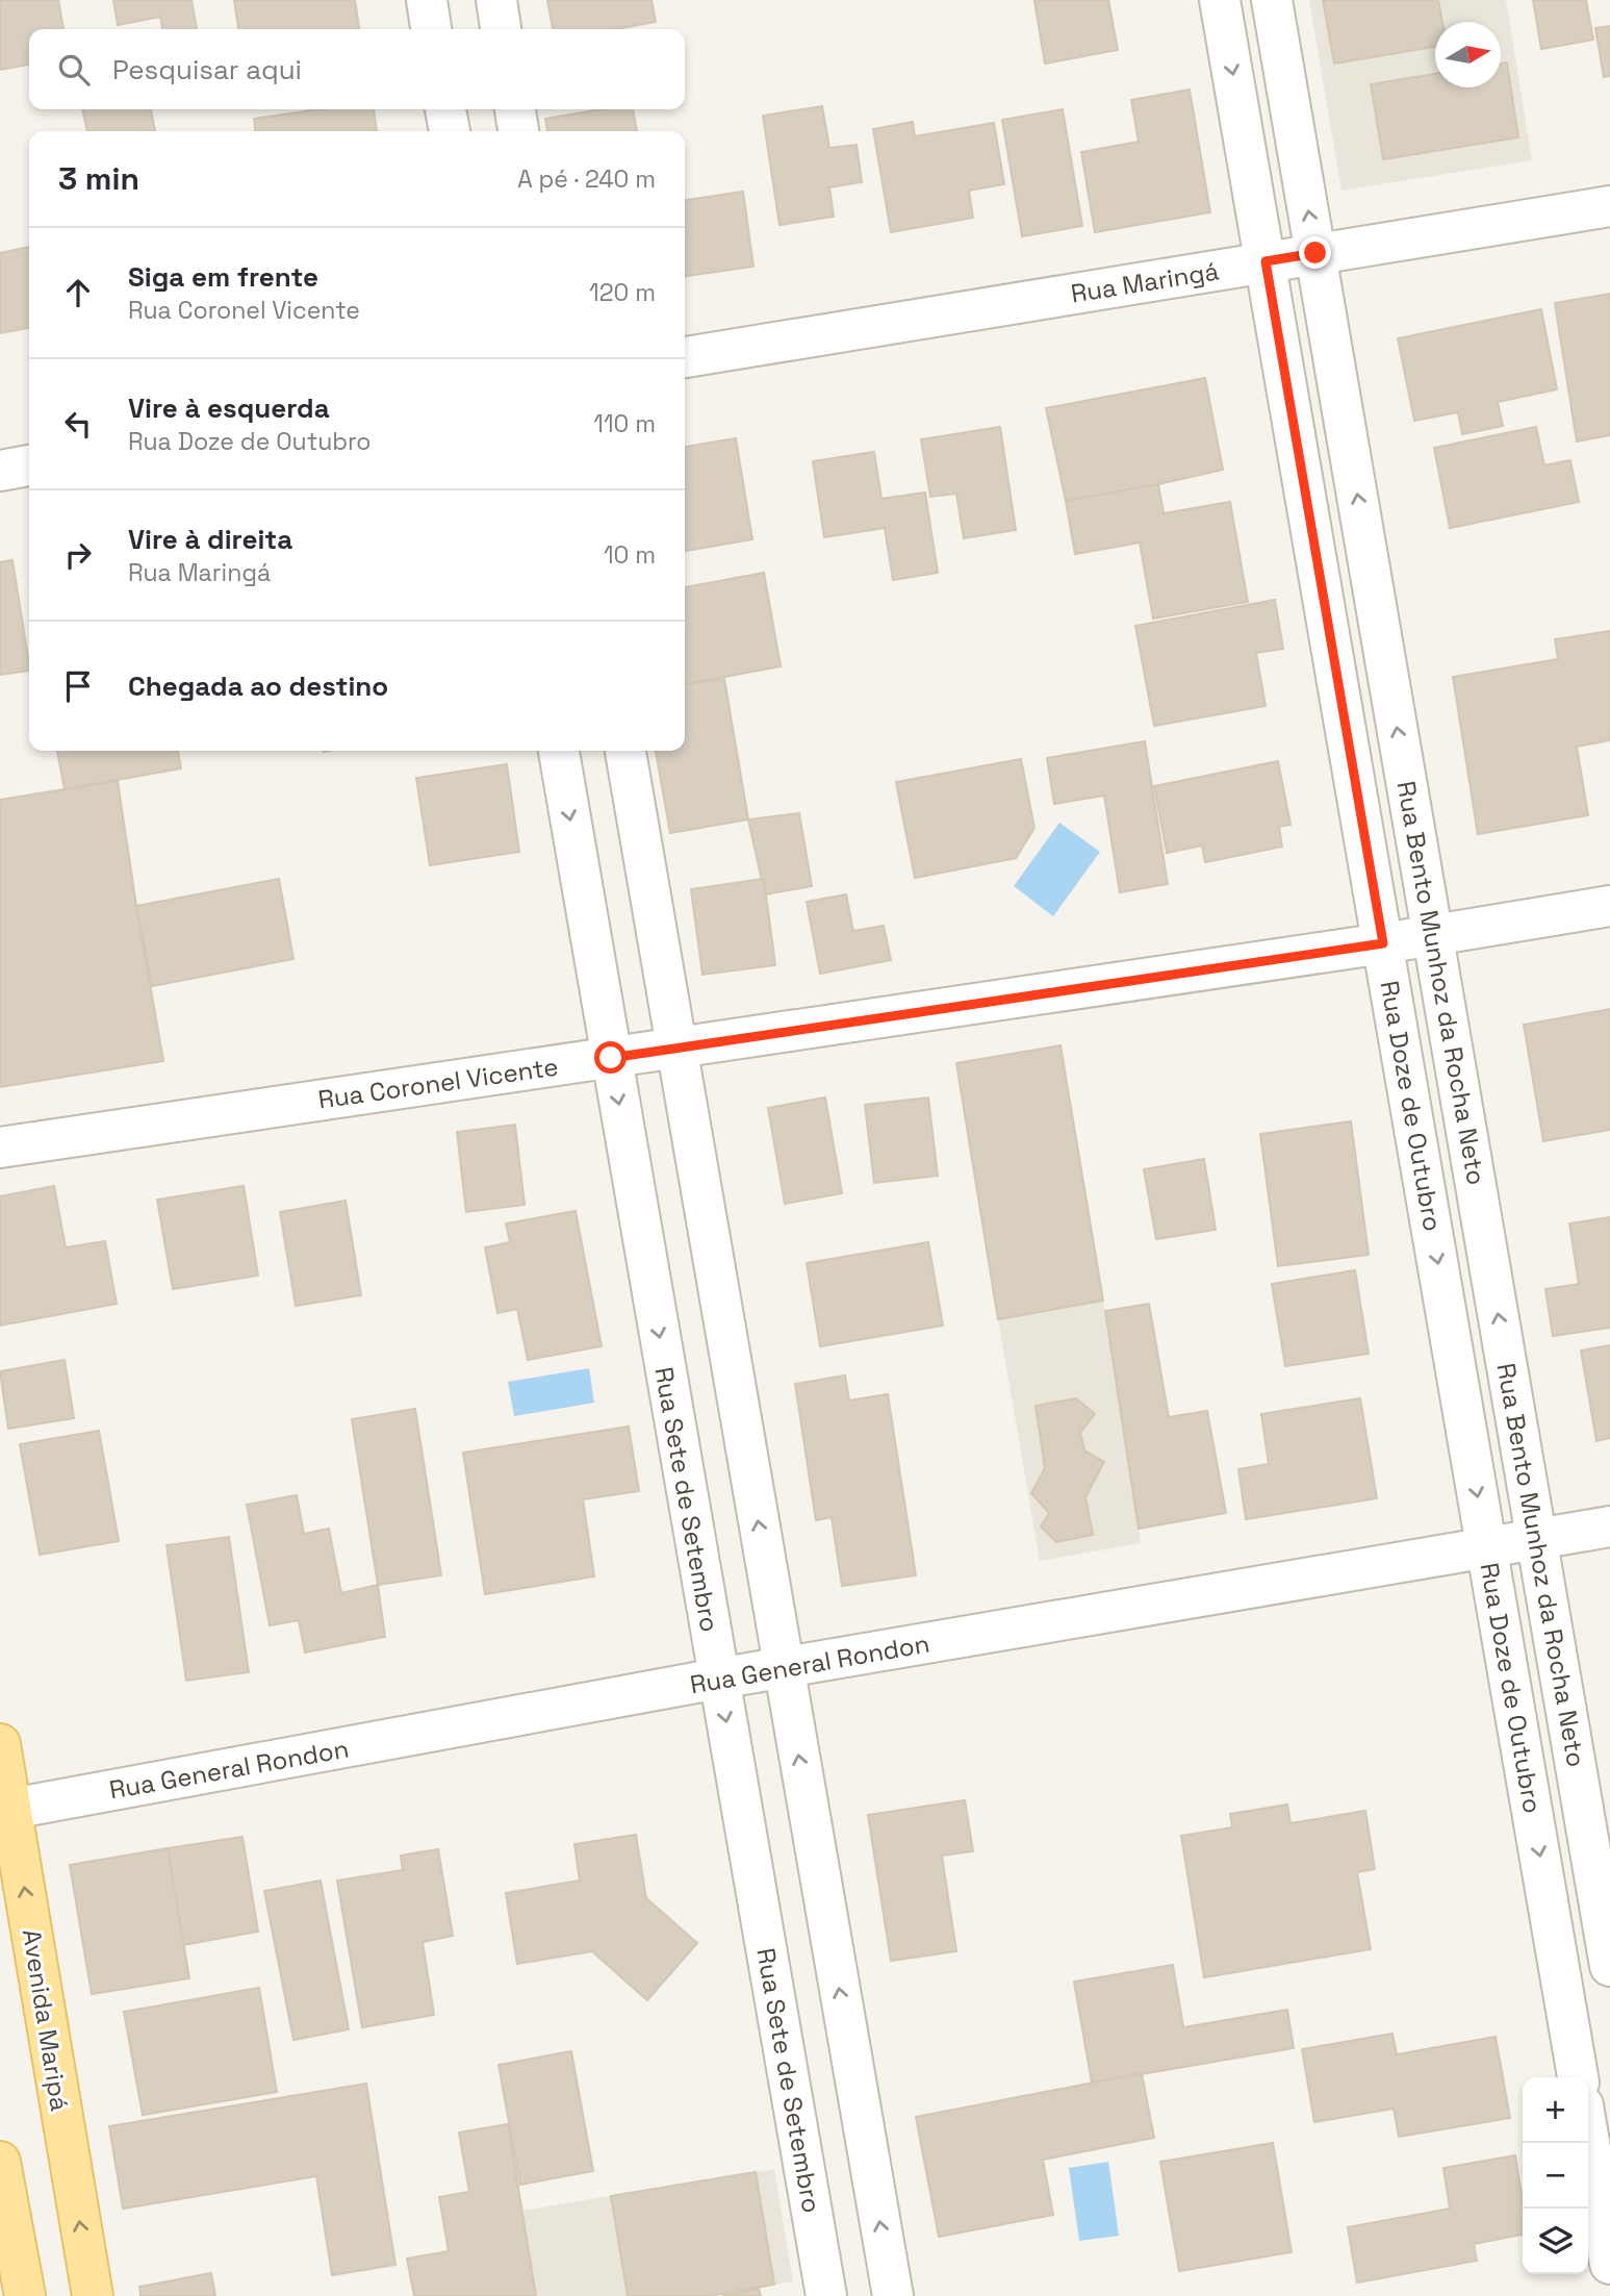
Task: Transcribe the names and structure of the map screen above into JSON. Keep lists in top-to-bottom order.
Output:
{
  "streets": {
    "main road": ["Avenida Maripá"],
    "street": [
      "Rua Maringá",
      "Rua Bento Munhoz da Rocha Neto",
      "Rua Coronel Vicente",
      "Rua Doze de Outubro",
      "Rua Sete de Setembro",
      "Rua General Rondon"
    ]
  },
  "crossings": [
    ["Rua Maringá", "Rua Bento Munhoz da Rocha Neto"],
    ["Rua Maringá", "Rua Doze de Outubro"],
    ["Rua Bento Munhoz da Rocha Neto", "Rua Coronel Vicente"],
    ["Rua Bento Munhoz da Rocha Neto", "Rua General Rondon"],
    ["Rua Coronel Vicente", "Rua Doze de Outubro"],
    ["Rua Coronel Vicente", "Rua Sete de Setembro"],
    ["Rua Doze de Outubro", "Rua General Rondon"],
    ["Rua Sete de Setembro", "Rua General Rondon"],
    ["Rua General Rondon", "Avenida Maripá"]
  ],
  "one_way": ["Rua Bento Munhoz da Rocha Neto", "Rua Doze de Outubro", "Avenida Maripá"],
  "north": "right",
  "page": {
    "search": "Pesquisar aqui",
    "heading": ["3 min", "A pé · 240 m"],
    "list": [
      ["Siga em frente", "Rua Coronel Vicente", "120 m"],
      ["Vire à esquerda", "Rua Doze de Outubro", "110 m"],
      ["Vire à direita", "Rua Maringá", "10 m"],
      "Chegada ao destino"
    ],
    "map_buttons": ["+", "−"]
  }
}
